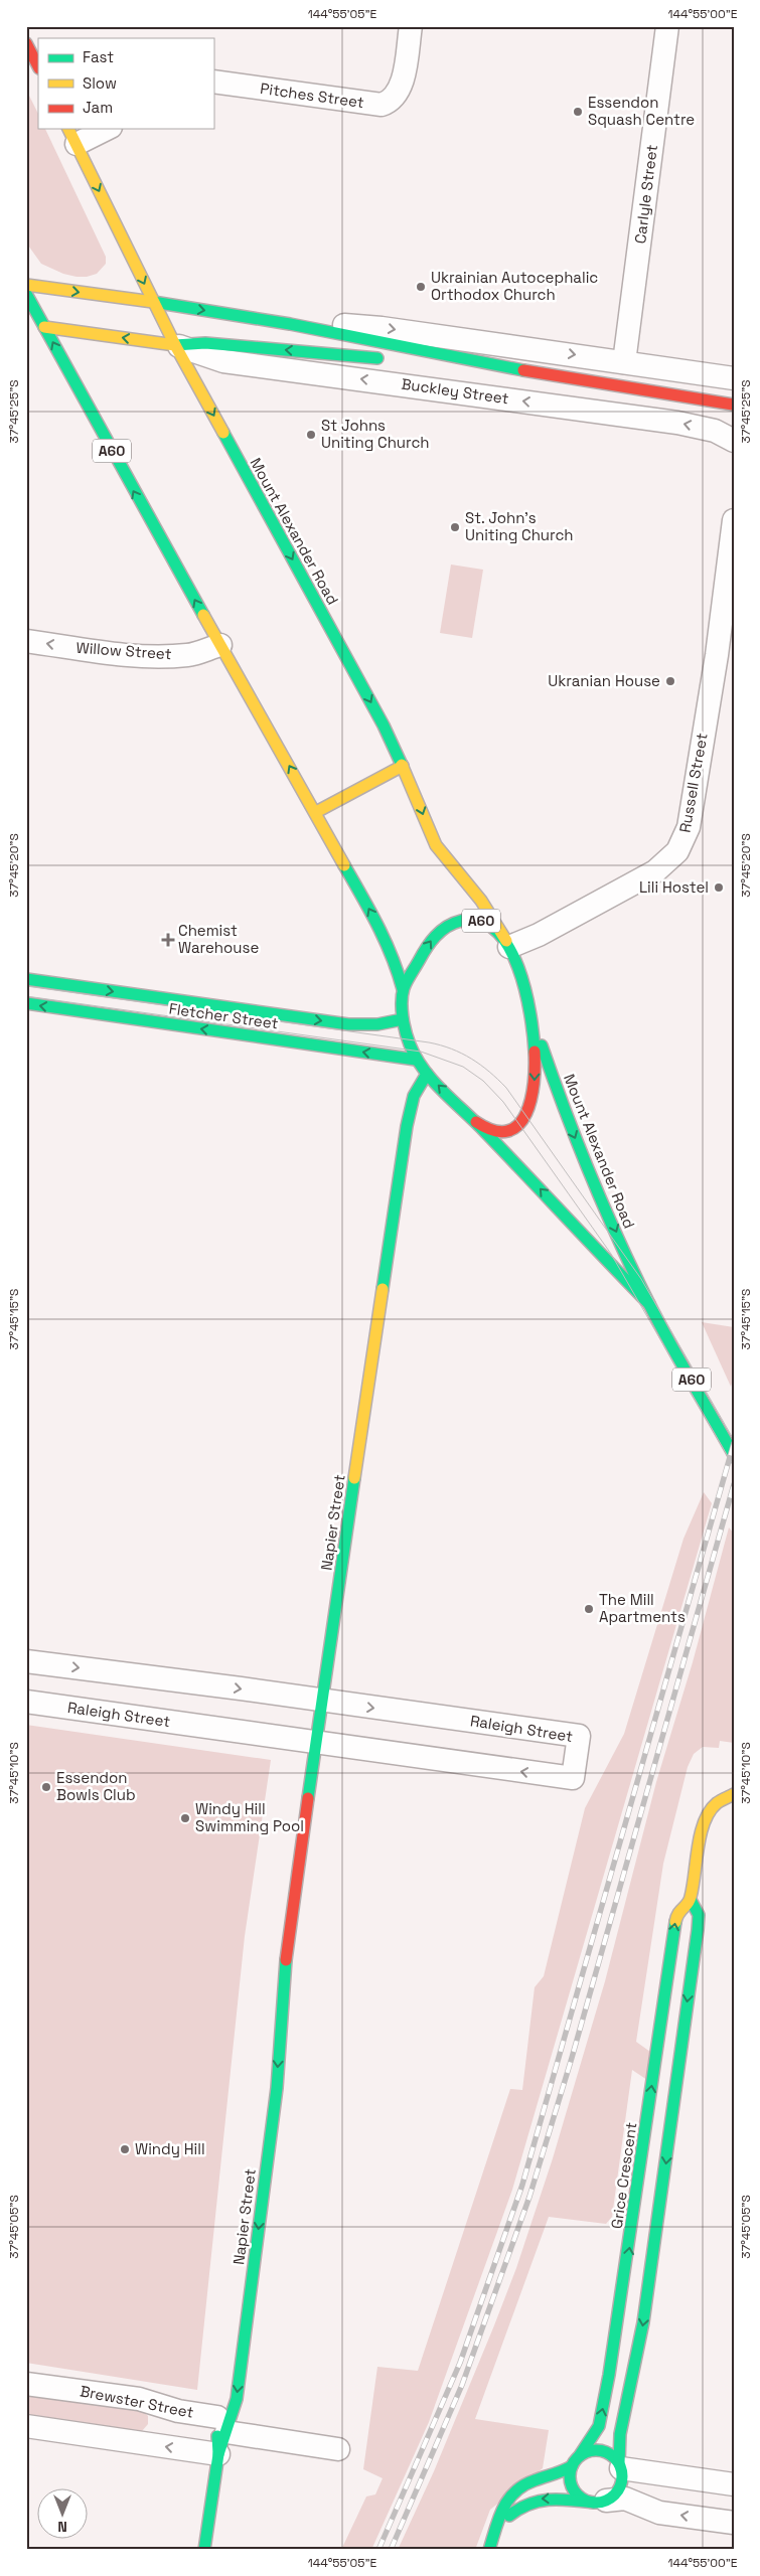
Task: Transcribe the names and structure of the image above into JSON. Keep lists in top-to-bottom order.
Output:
{
  "streets": {
    "main road": [
      "Buckley Street",
      "A60",
      "Mount Alexander Road",
      "Fletcher Street",
      "Napier Street",
      "Grice Crescent"
    ],
    "street": [
      "Pitches Street",
      "Carlyle Street",
      "Willow Street",
      "Russell Street",
      "Raleigh Street",
      "Brewster Street"
    ]
  },
  "crossings": [
    ["Carlyle Street", "Buckley Street"],
    ["Buckley Street", "A60"],
    ["Buckley Street", "Mount Alexander Road"],
    ["A60", "Mount Alexander Road"],
    ["A60", "Willow Street"],
    ["A60", "Russell Street"],
    ["A60", "Fletcher Street"],
    ["A60", "Napier Street"],
    ["Mount Alexander Road", "Russell Street"],
    ["Napier Street", "Raleigh Street"],
    ["Napier Street", "Brewster Street"]
  ],
  "one_way": ["Willow Street"],
  "places": {
    "other": [
      "Essendon Squash Centre",
      "Ukrainian Autocephalic Orthodox Church",
      "St Johns Uniting Church",
      "St. John's Uniting Church",
      "Ukranian House",
      "Lili Hostel",
      "The Mill Apartments",
      "Essendon Bowls Club",
      "Windy Hill Swimming Pool",
      "Windy Hill"
    ],
    "health": ["Chemist Warehouse"]
  },
  "legend": ["Fast", "Slow", "Jam"],
  "north": "bottom",
  "coordinates": [
    "144°55'05\"E",
    "144°55'00\"E",
    "37°45'25\"S",
    "37°45'20\"S",
    "37°45'15\"S",
    "37°45'10\"S",
    "37°45'05\"S"
  ]
}
